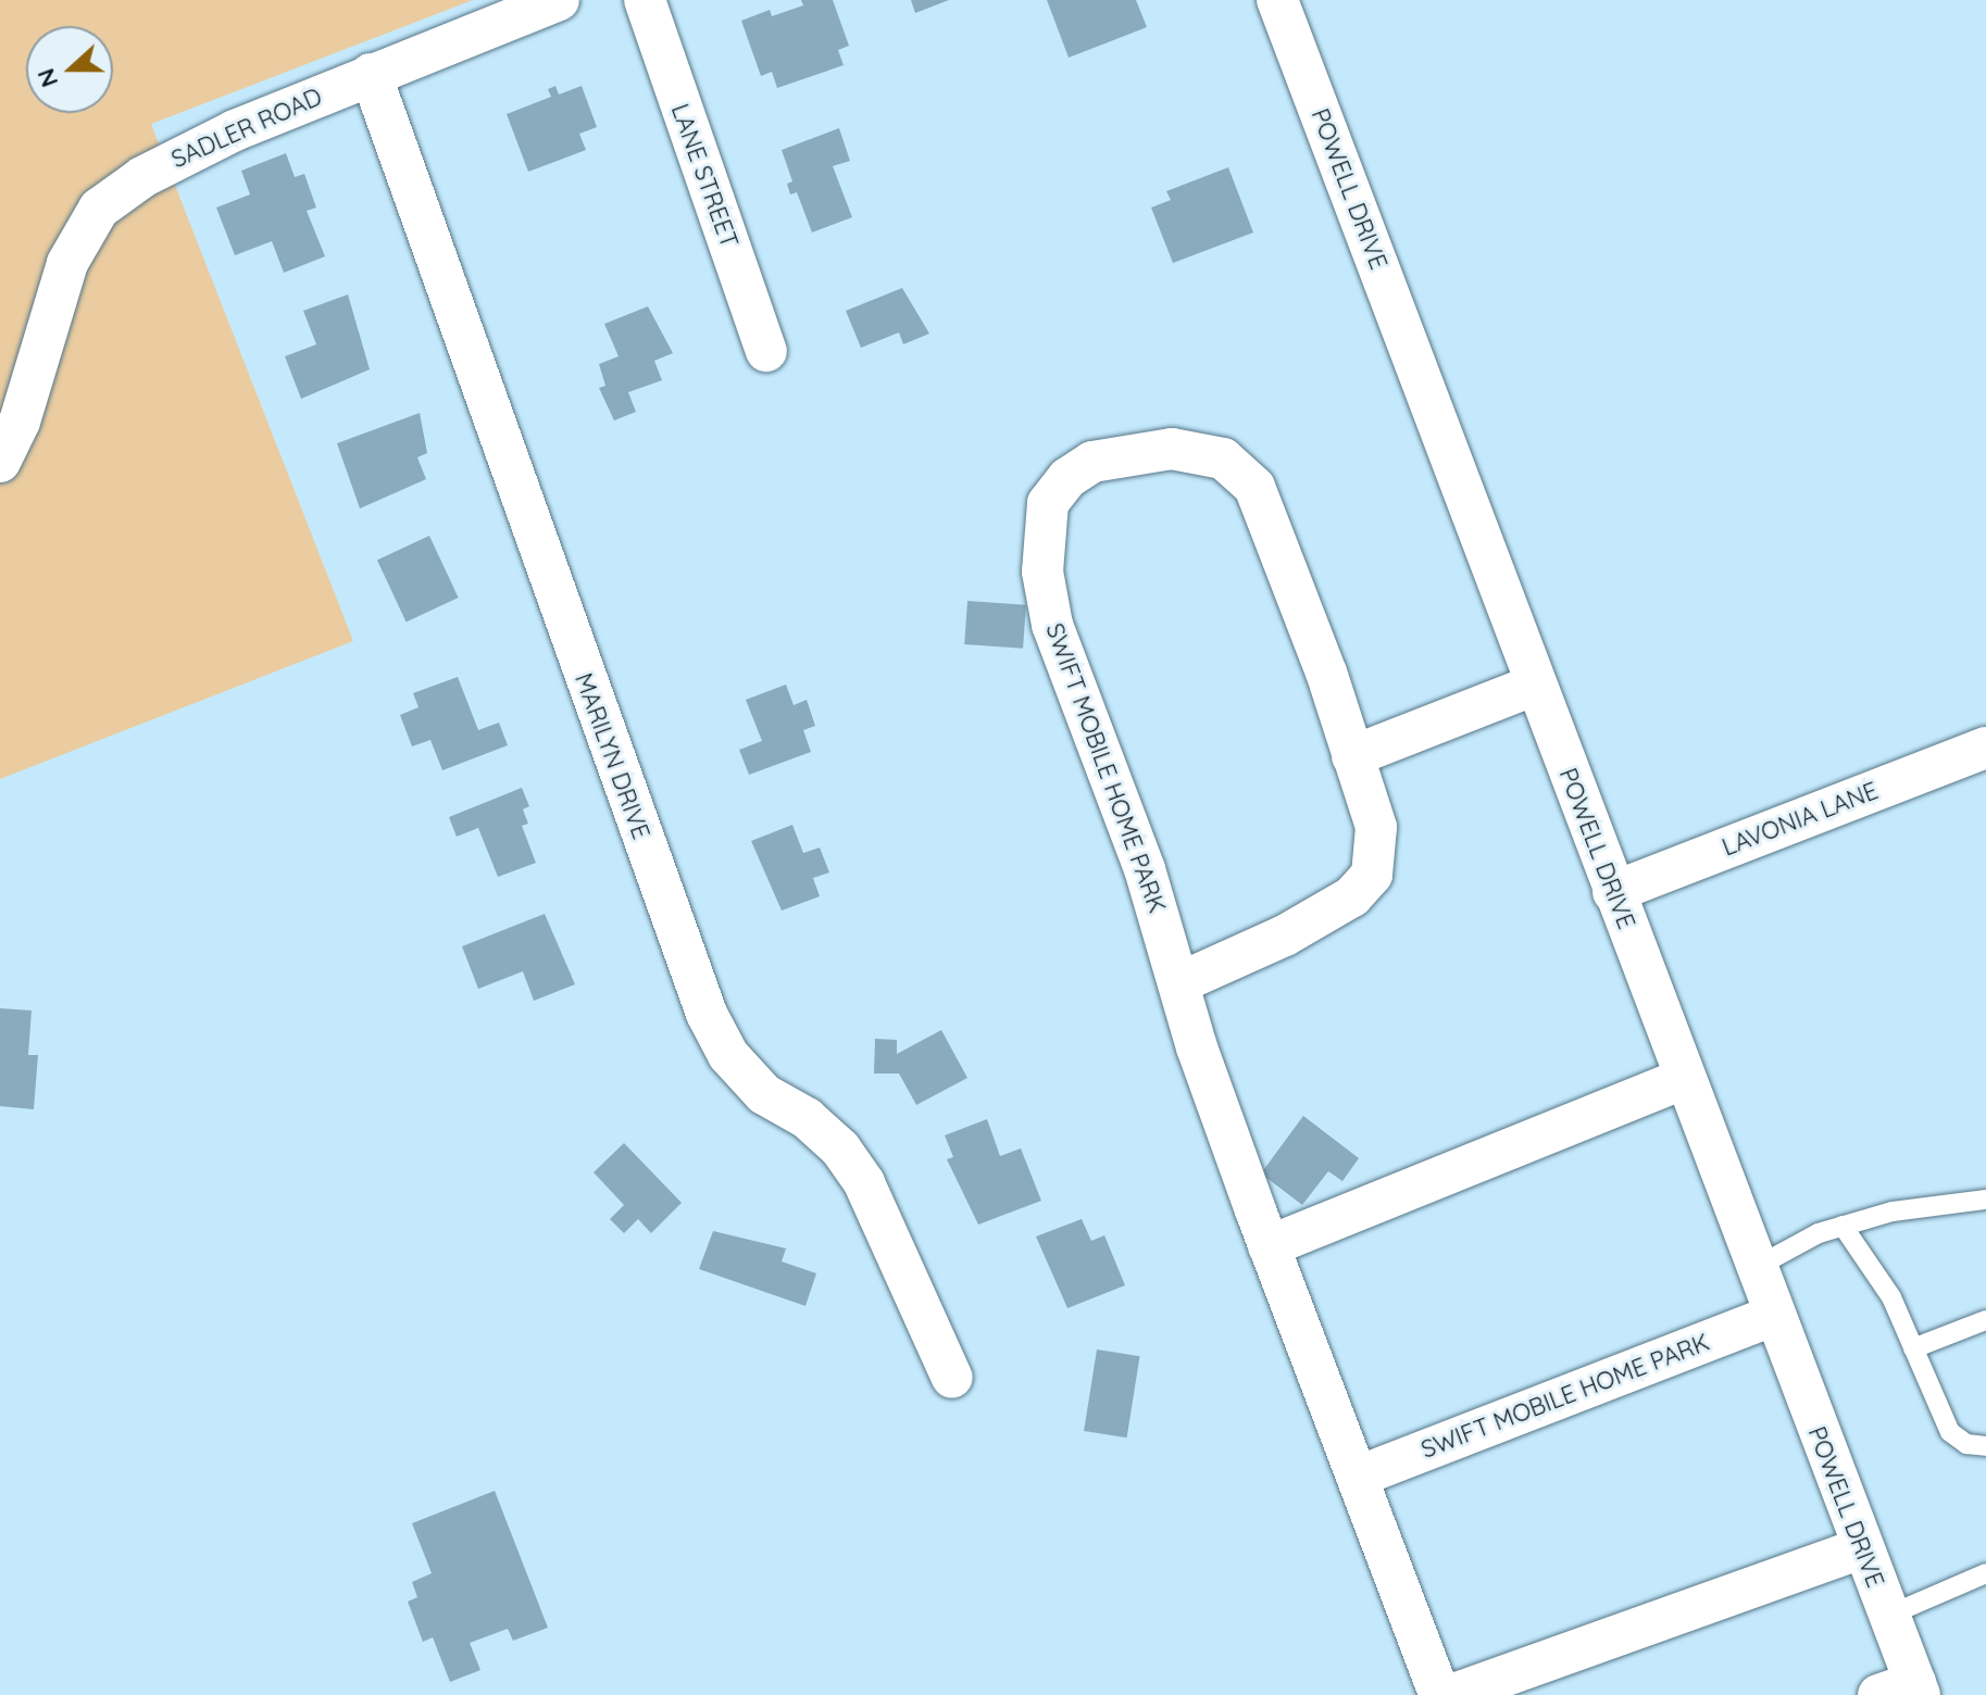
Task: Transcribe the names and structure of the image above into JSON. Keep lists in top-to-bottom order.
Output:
{
  "streets": {
    "street": [
      "SADLER ROAD",
      "LANE STREET",
      "POWELL DRIVE",
      "MARILYN DRIVE",
      "SWIFT MOBILE HOME PARK",
      "LAVONIA LANE"
    ]
  },
  "crossings": [
    ["SADLER ROAD", "MARILYN DRIVE"],
    ["POWELL DRIVE", "SWIFT MOBILE HOME PARK"],
    ["POWELL DRIVE", "LAVONIA LANE"]
  ],
  "north": "left"
}
